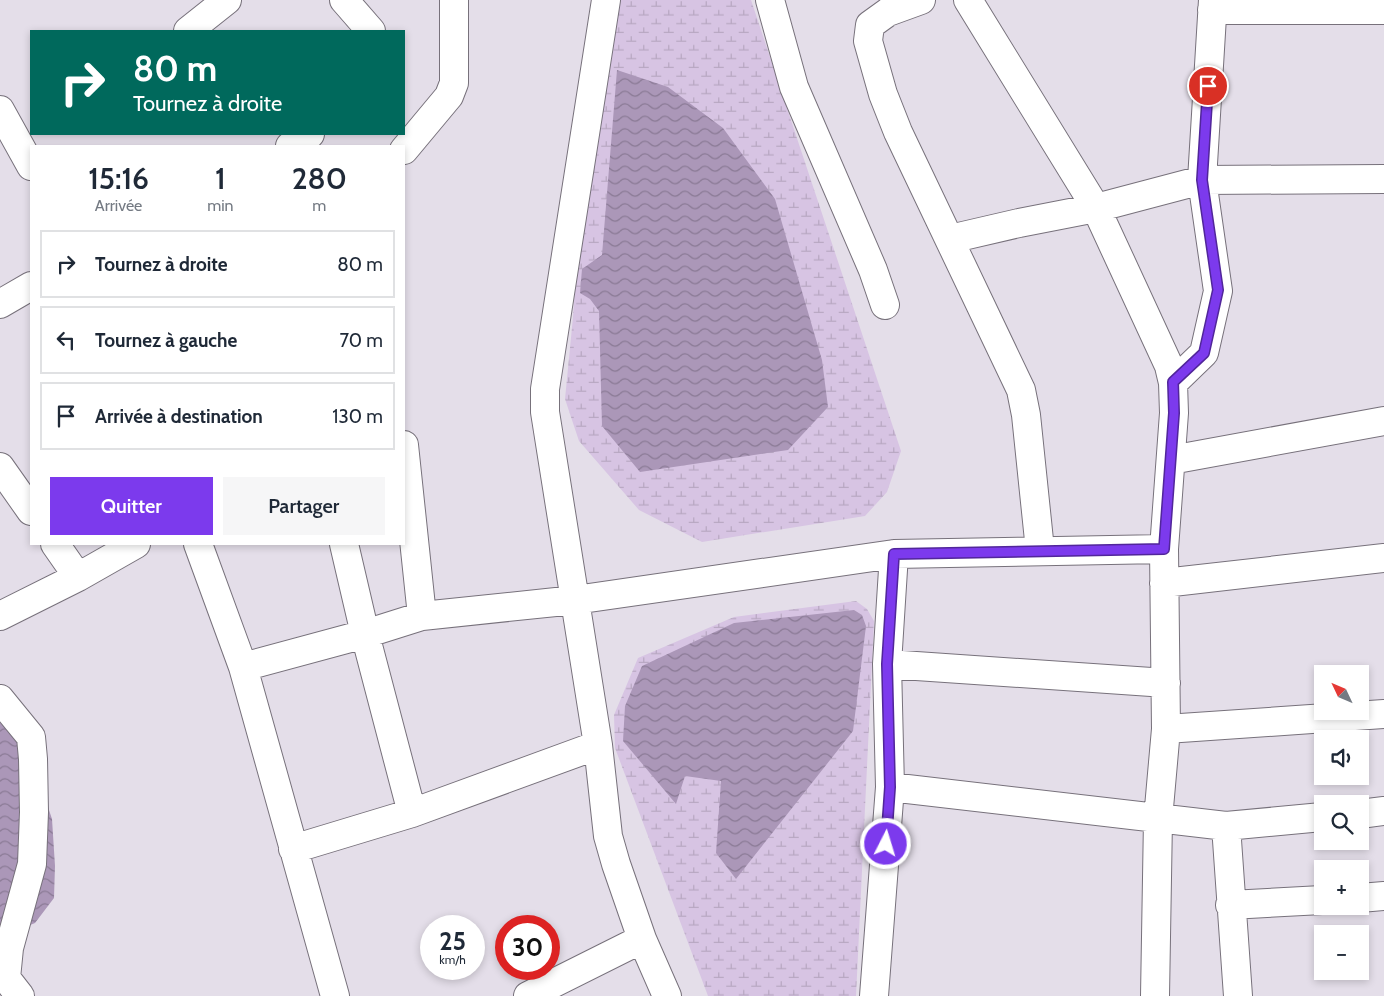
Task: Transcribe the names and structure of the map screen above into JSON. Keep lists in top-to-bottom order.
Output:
{
  "north": "top left",
  "page": {
    "turn": ["80 m", "Tournez à droite"],
    "eta": [
      "15:16",
      "Arrivée",
      "1",
      "min",
      "280",
      "m"
    ],
    "list": [
      {
        "name": "Tournez à droite",
        "value": "80 m"
      },
      {
        "name": "Tournez à gauche",
        "value": "70 m"
      },
      {
        "name": "Arrivée à destination",
        "value": "130 m"
      }
    ],
    "buttons": ["Quitter", "Partager"],
    "map_buttons": ["+", "−"],
    "speed": "25 km/h",
    "limit": "30"
  }
}
